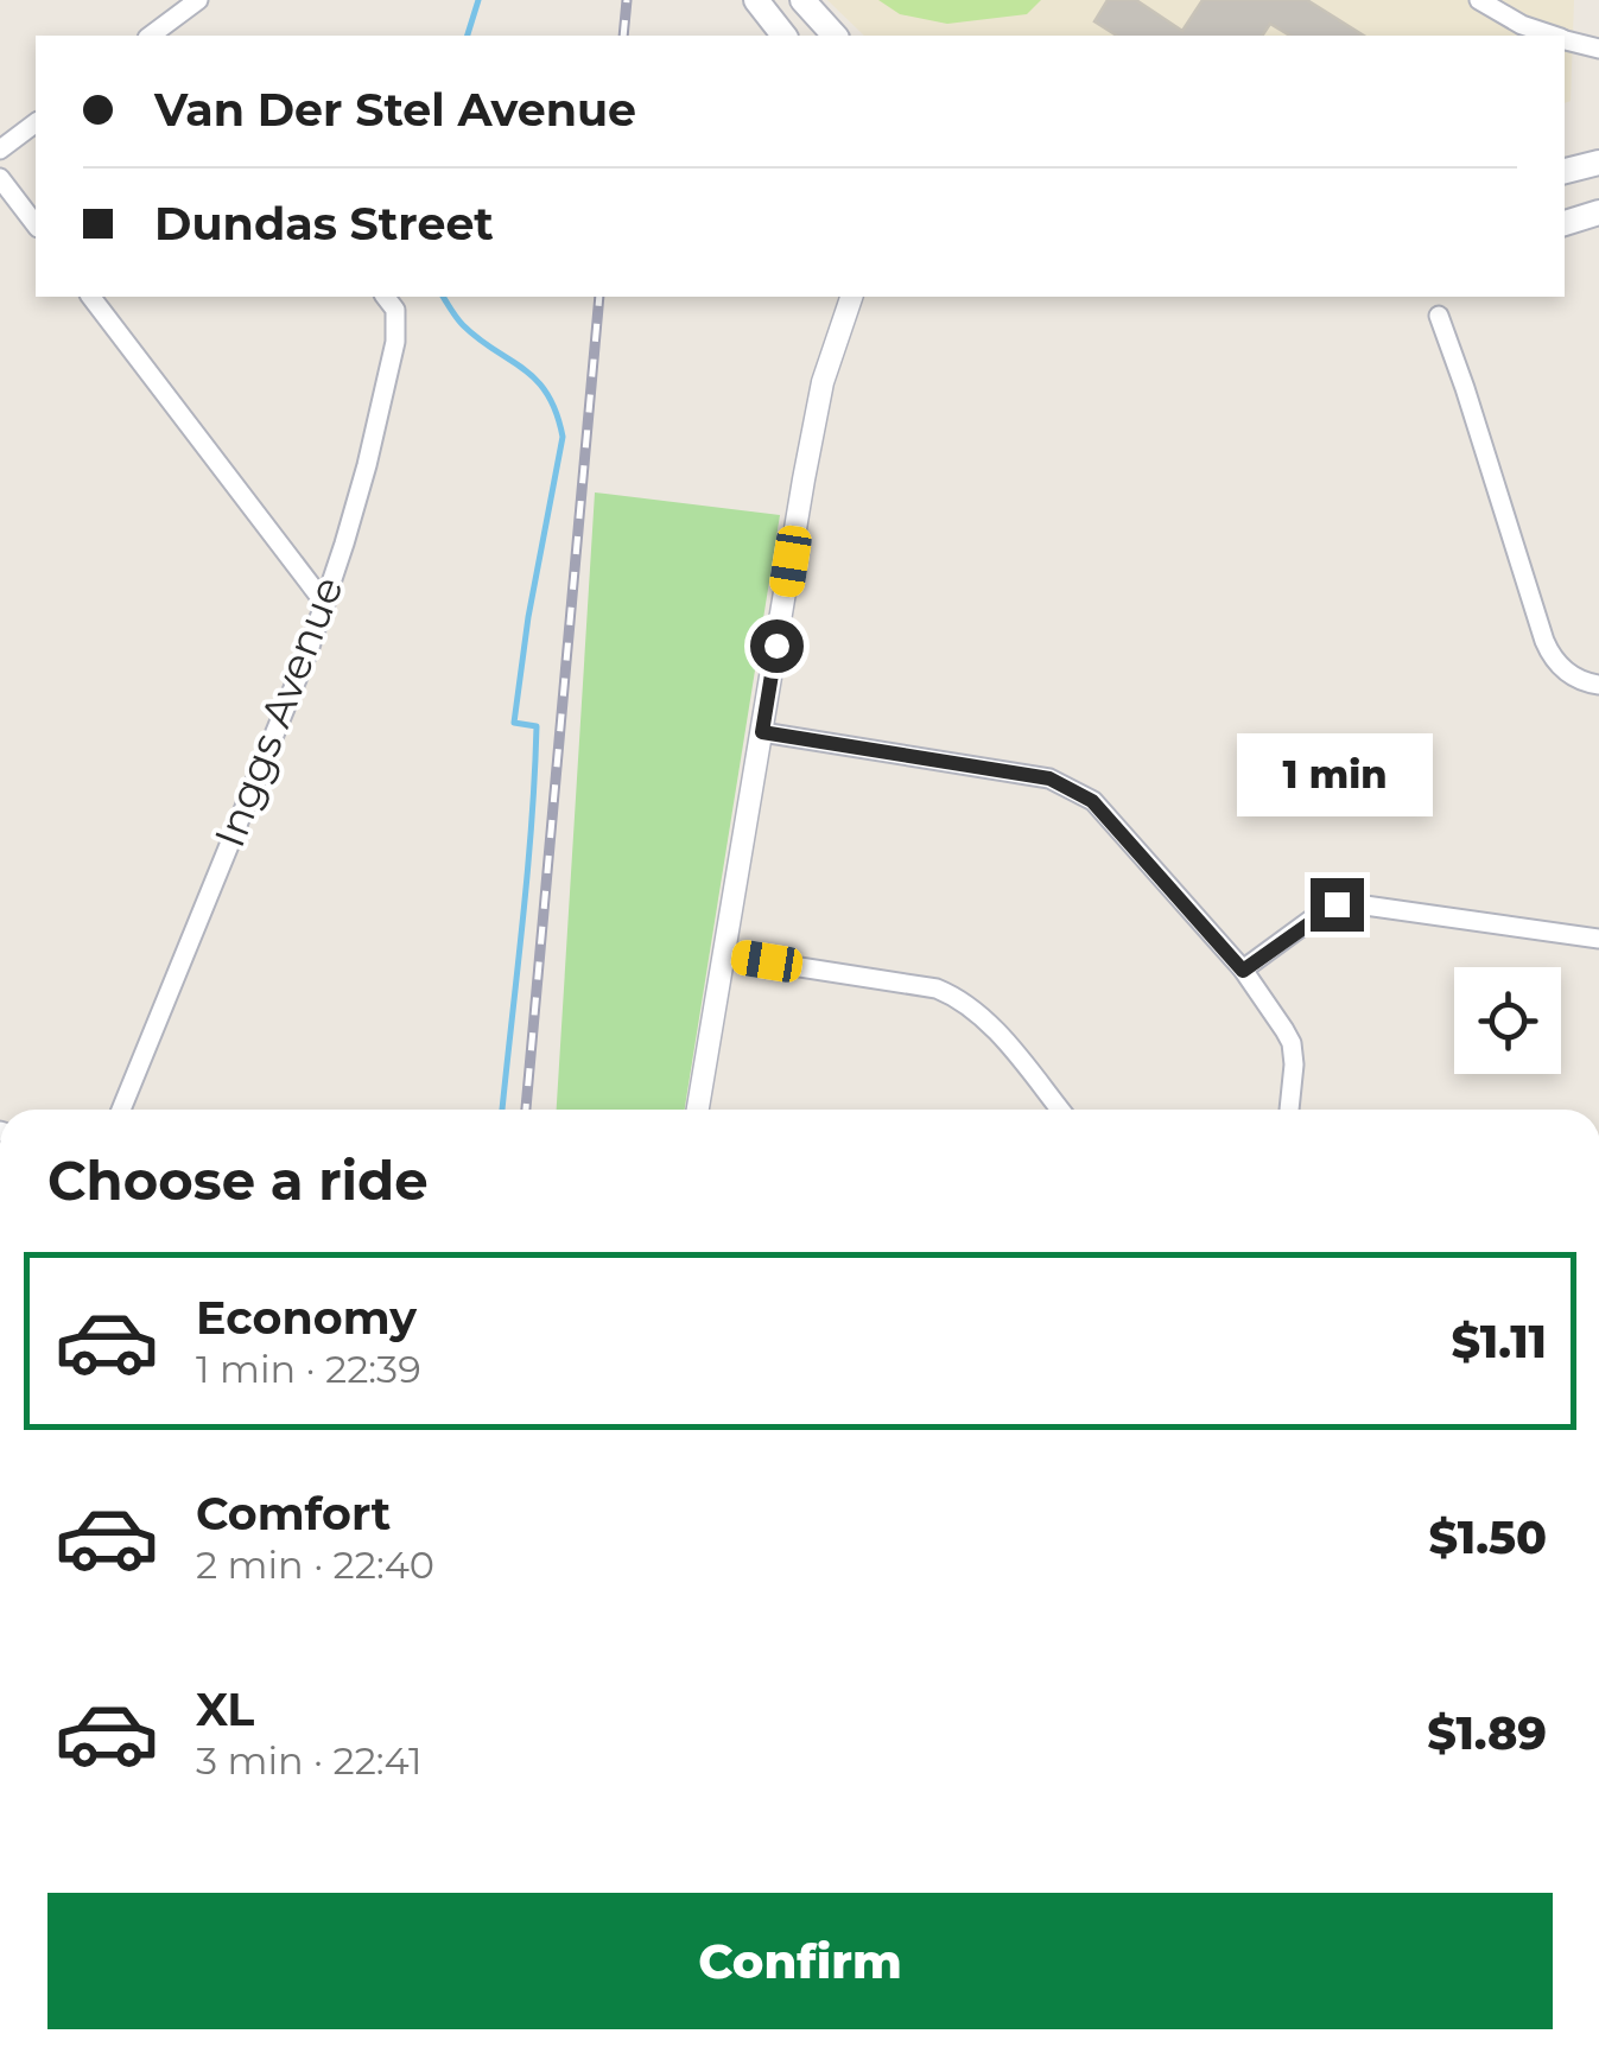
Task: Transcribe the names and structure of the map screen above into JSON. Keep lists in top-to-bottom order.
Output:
{
  "streets": {
    "street": ["Inggs Avenue"]
  },
  "page": {
    "banner": ["Van Der Stel Avenue", "Dundas Street"],
    "bubble": "1 min",
    "heading": "Choose a ride",
    "list": [
      {
        "name": "Economy",
        "note": "1 min · 22:39",
        "value": "$1.11"
      },
      {
        "name": "Comfort",
        "note": "2 min · 22:40",
        "value": "$1.50"
      },
      {
        "name": "XL",
        "note": "3 min · 22:41",
        "value": "$1.89"
      }
    ],
    "buttons": "Confirm"
  }
}
